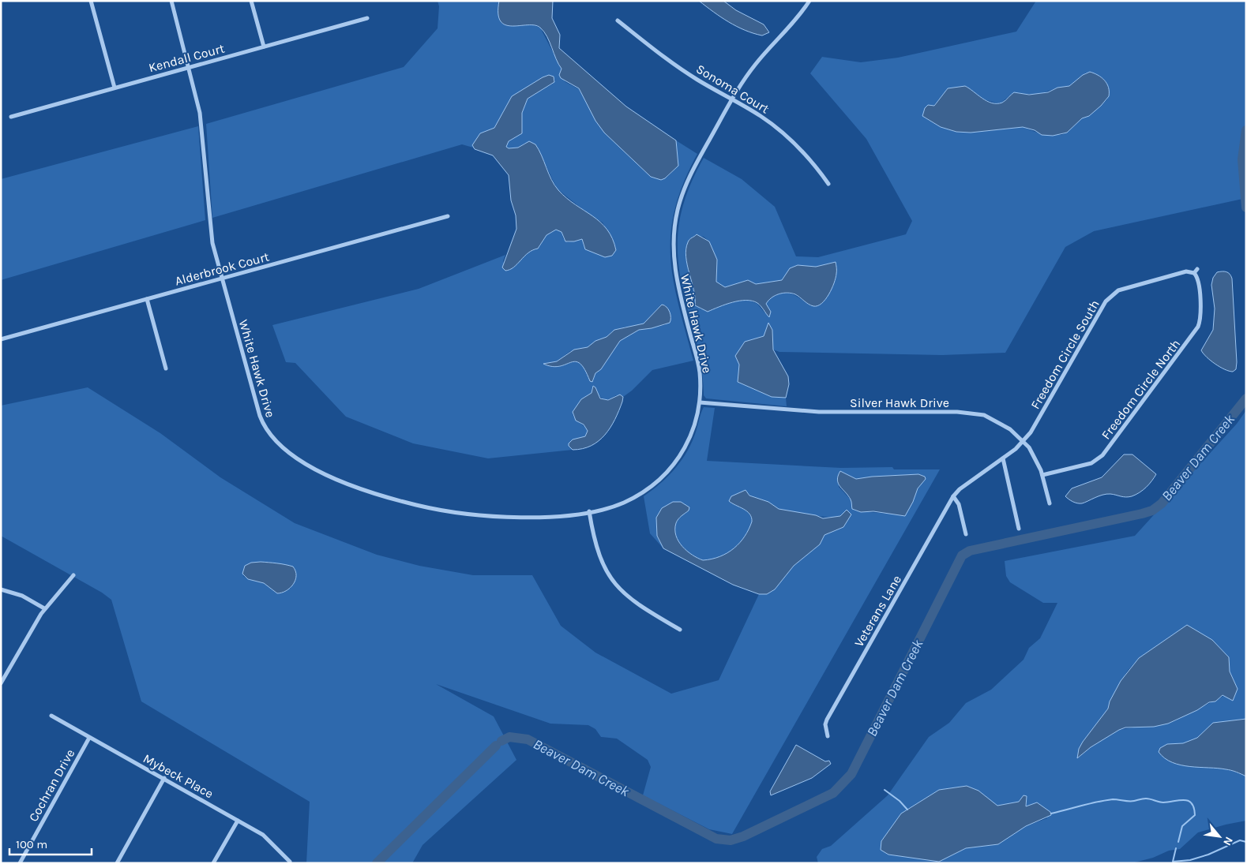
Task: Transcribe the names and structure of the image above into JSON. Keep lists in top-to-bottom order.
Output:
{
  "streets": {
    "street": [
      "Kendall Court",
      "Sonoma Court",
      "Alderbrook Court",
      "White Hawk Drive",
      "Freedom Circle South",
      "Freedom Circle North",
      "Silver Hawk Drive",
      "Veterans Lane",
      "Mybeck Place",
      "Cochran Drive"
    ]
  },
  "crossings": [
    ["Kendall Court", "White Hawk Drive"],
    ["Sonoma Court", "White Hawk Drive"],
    ["Alderbrook Court", "White Hawk Drive"],
    ["White Hawk Drive", "Silver Hawk Drive"],
    ["Freedom Circle South", "Freedom Circle North"],
    ["Freedom Circle South", "Silver Hawk Drive"],
    ["Freedom Circle South", "Veterans Lane"],
    ["Freedom Circle North", "Silver Hawk Drive"],
    ["Silver Hawk Drive", "Veterans Lane"],
    ["Mybeck Place", "Cochran Drive"]
  ],
  "water": ["Beaver Dam Creek"],
  "scale_bar": "100 m",
  "north": "bottom right"
}
